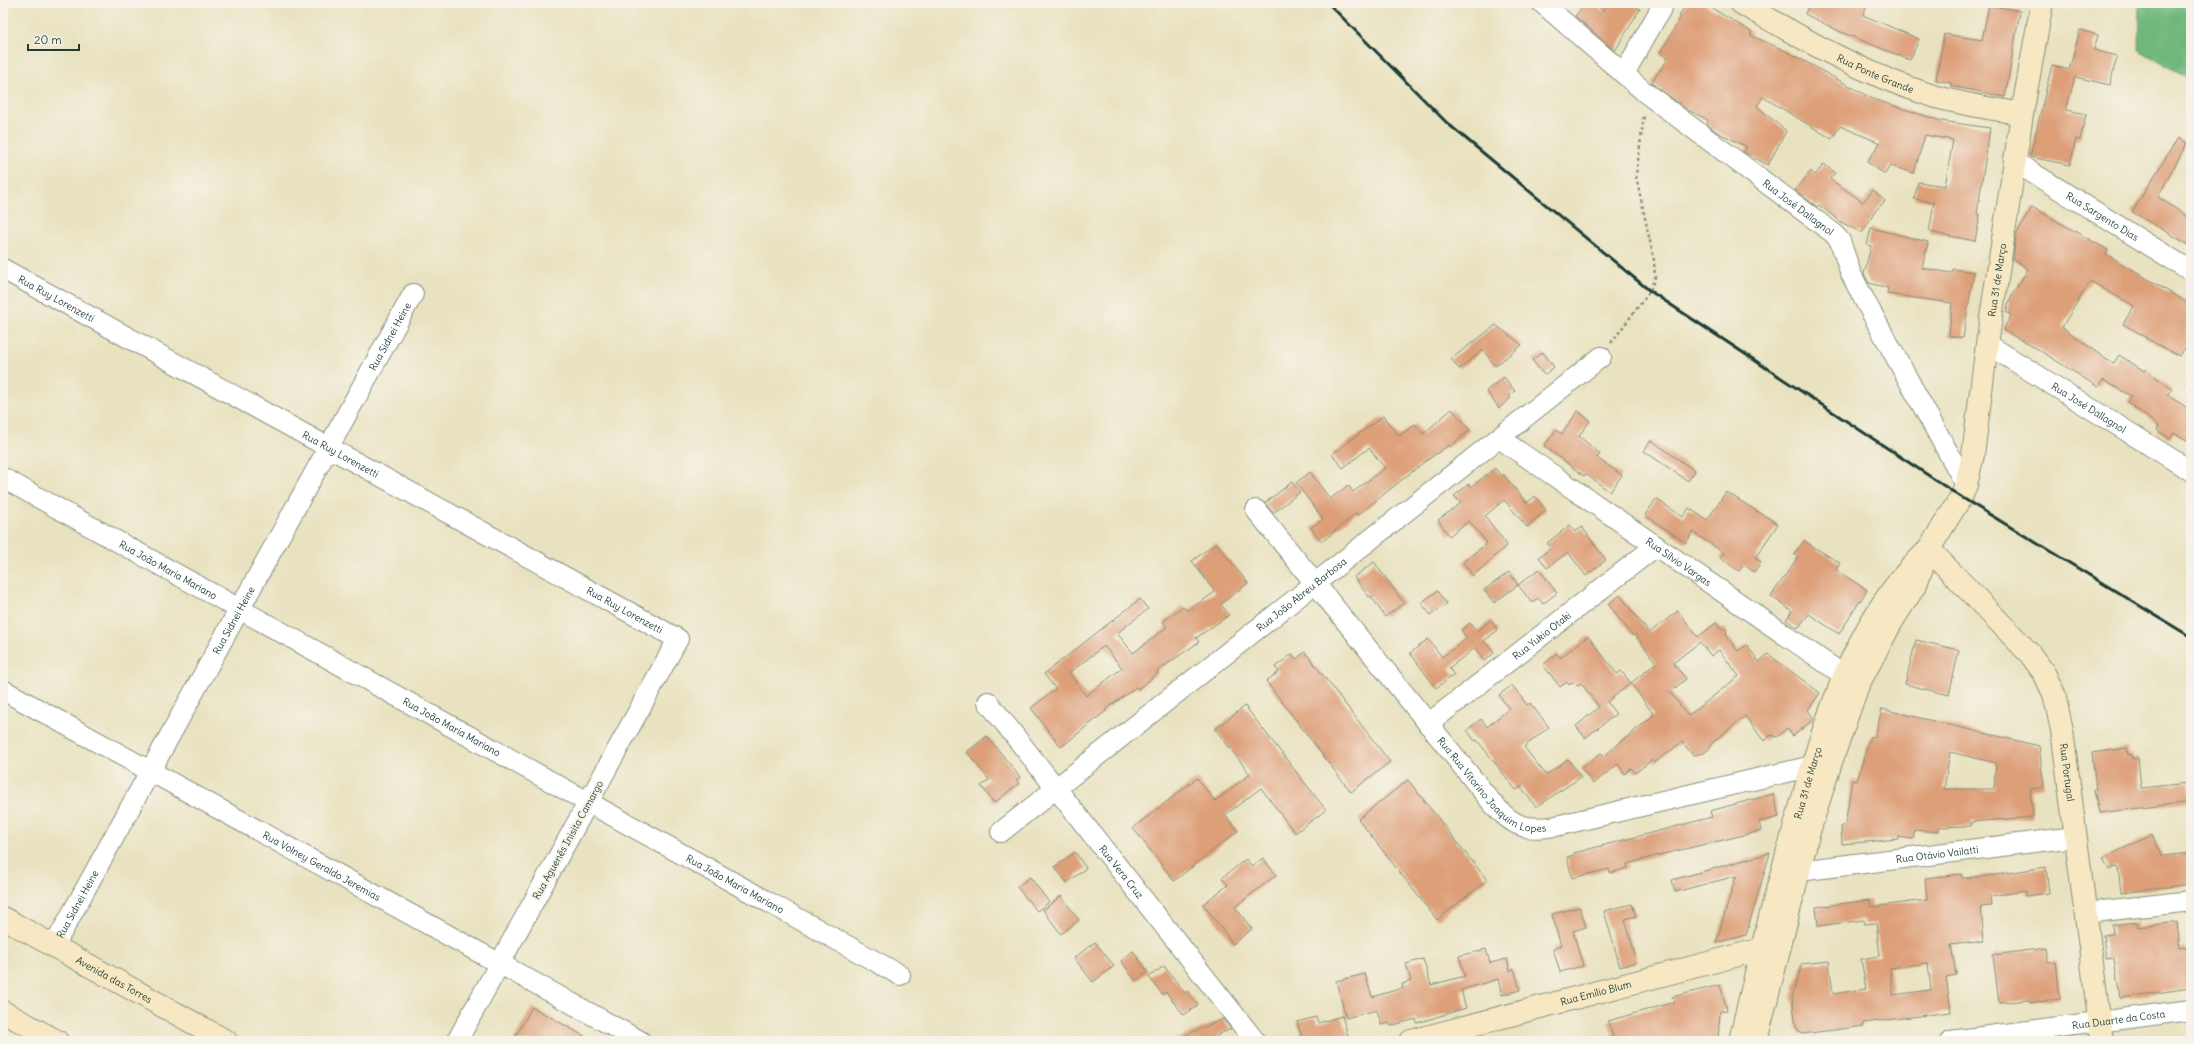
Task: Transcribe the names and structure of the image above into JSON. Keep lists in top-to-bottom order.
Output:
{
  "streets": {
    "main road": [
      "Rua Ponte Grande",
      "Rua 31 de Março",
      "Rua Portugal",
      "Avenida das Torres",
      "Rua Emílio Blum"
    ],
    "street": [
      "Rua José Dallagnol",
      "Rua Sargento Dias",
      "Rua Ruy Lorenzetti",
      "Rua Sidnei Heine",
      "Rua Sílvio Vargas",
      "Rua João Maria Mariano",
      "Rua João Abreu Barbosa",
      "Rua Yukio Otaki",
      "Rua Rua Vitorino Joaquim Lopes",
      "Rua Aguenês Inisita Camargo",
      "Rua Otávio Vailatti",
      "Rua Volney Geraldo Jeremias",
      "Rua Vera Cruz",
      "Rua Duarte da Costa"
    ]
  },
  "crossings": [
    ["Rua Ponte Grande", "Rua 31 de Março"],
    ["Rua José Dallagnol", "Rua 31 de Março"],
    ["Rua Sargento Dias", "Rua 31 de Março"],
    ["Rua 31 de Março", "Rua Sílvio Vargas"],
    ["Rua 31 de Março", "Rua Portugal"],
    ["Rua 31 de Março", "Rua Rua Vitorino Joaquim Lopes"],
    ["Rua 31 de Março", "Rua Otávio Vailatti"],
    ["Rua 31 de Março", "Rua Emílio Blum"],
    ["Rua Ruy Lorenzetti", "Rua Sidnei Heine"],
    ["Rua Ruy Lorenzetti", "Rua Aguenês Inisita Camargo"],
    ["Rua Sidnei Heine", "Rua João Maria Mariano"],
    ["Rua Sidnei Heine", "Rua Volney Geraldo Jeremias"],
    ["Rua Sidnei Heine", "Avenida das Torres"],
    ["Rua Sílvio Vargas", "Rua João Abreu Barbosa"],
    ["Rua Sílvio Vargas", "Rua Yukio Otaki"],
    ["Rua João Maria Mariano", "Rua Aguenês Inisita Camargo"],
    ["Rua João Abreu Barbosa", "Rua Rua Vitorino Joaquim Lopes"],
    ["Rua João Abreu Barbosa", "Rua Vera Cruz"],
    ["Rua Yukio Otaki", "Rua Rua Vitorino Joaquim Lopes"],
    ["Rua Portugal", "Rua Otávio Vailatti"],
    ["Rua Portugal", "Rua Duarte da Costa"],
    ["Rua Aguenês Inisita Camargo", "Rua Volney Geraldo Jeremias"]
  ],
  "scale_bar": "20 m"
}
